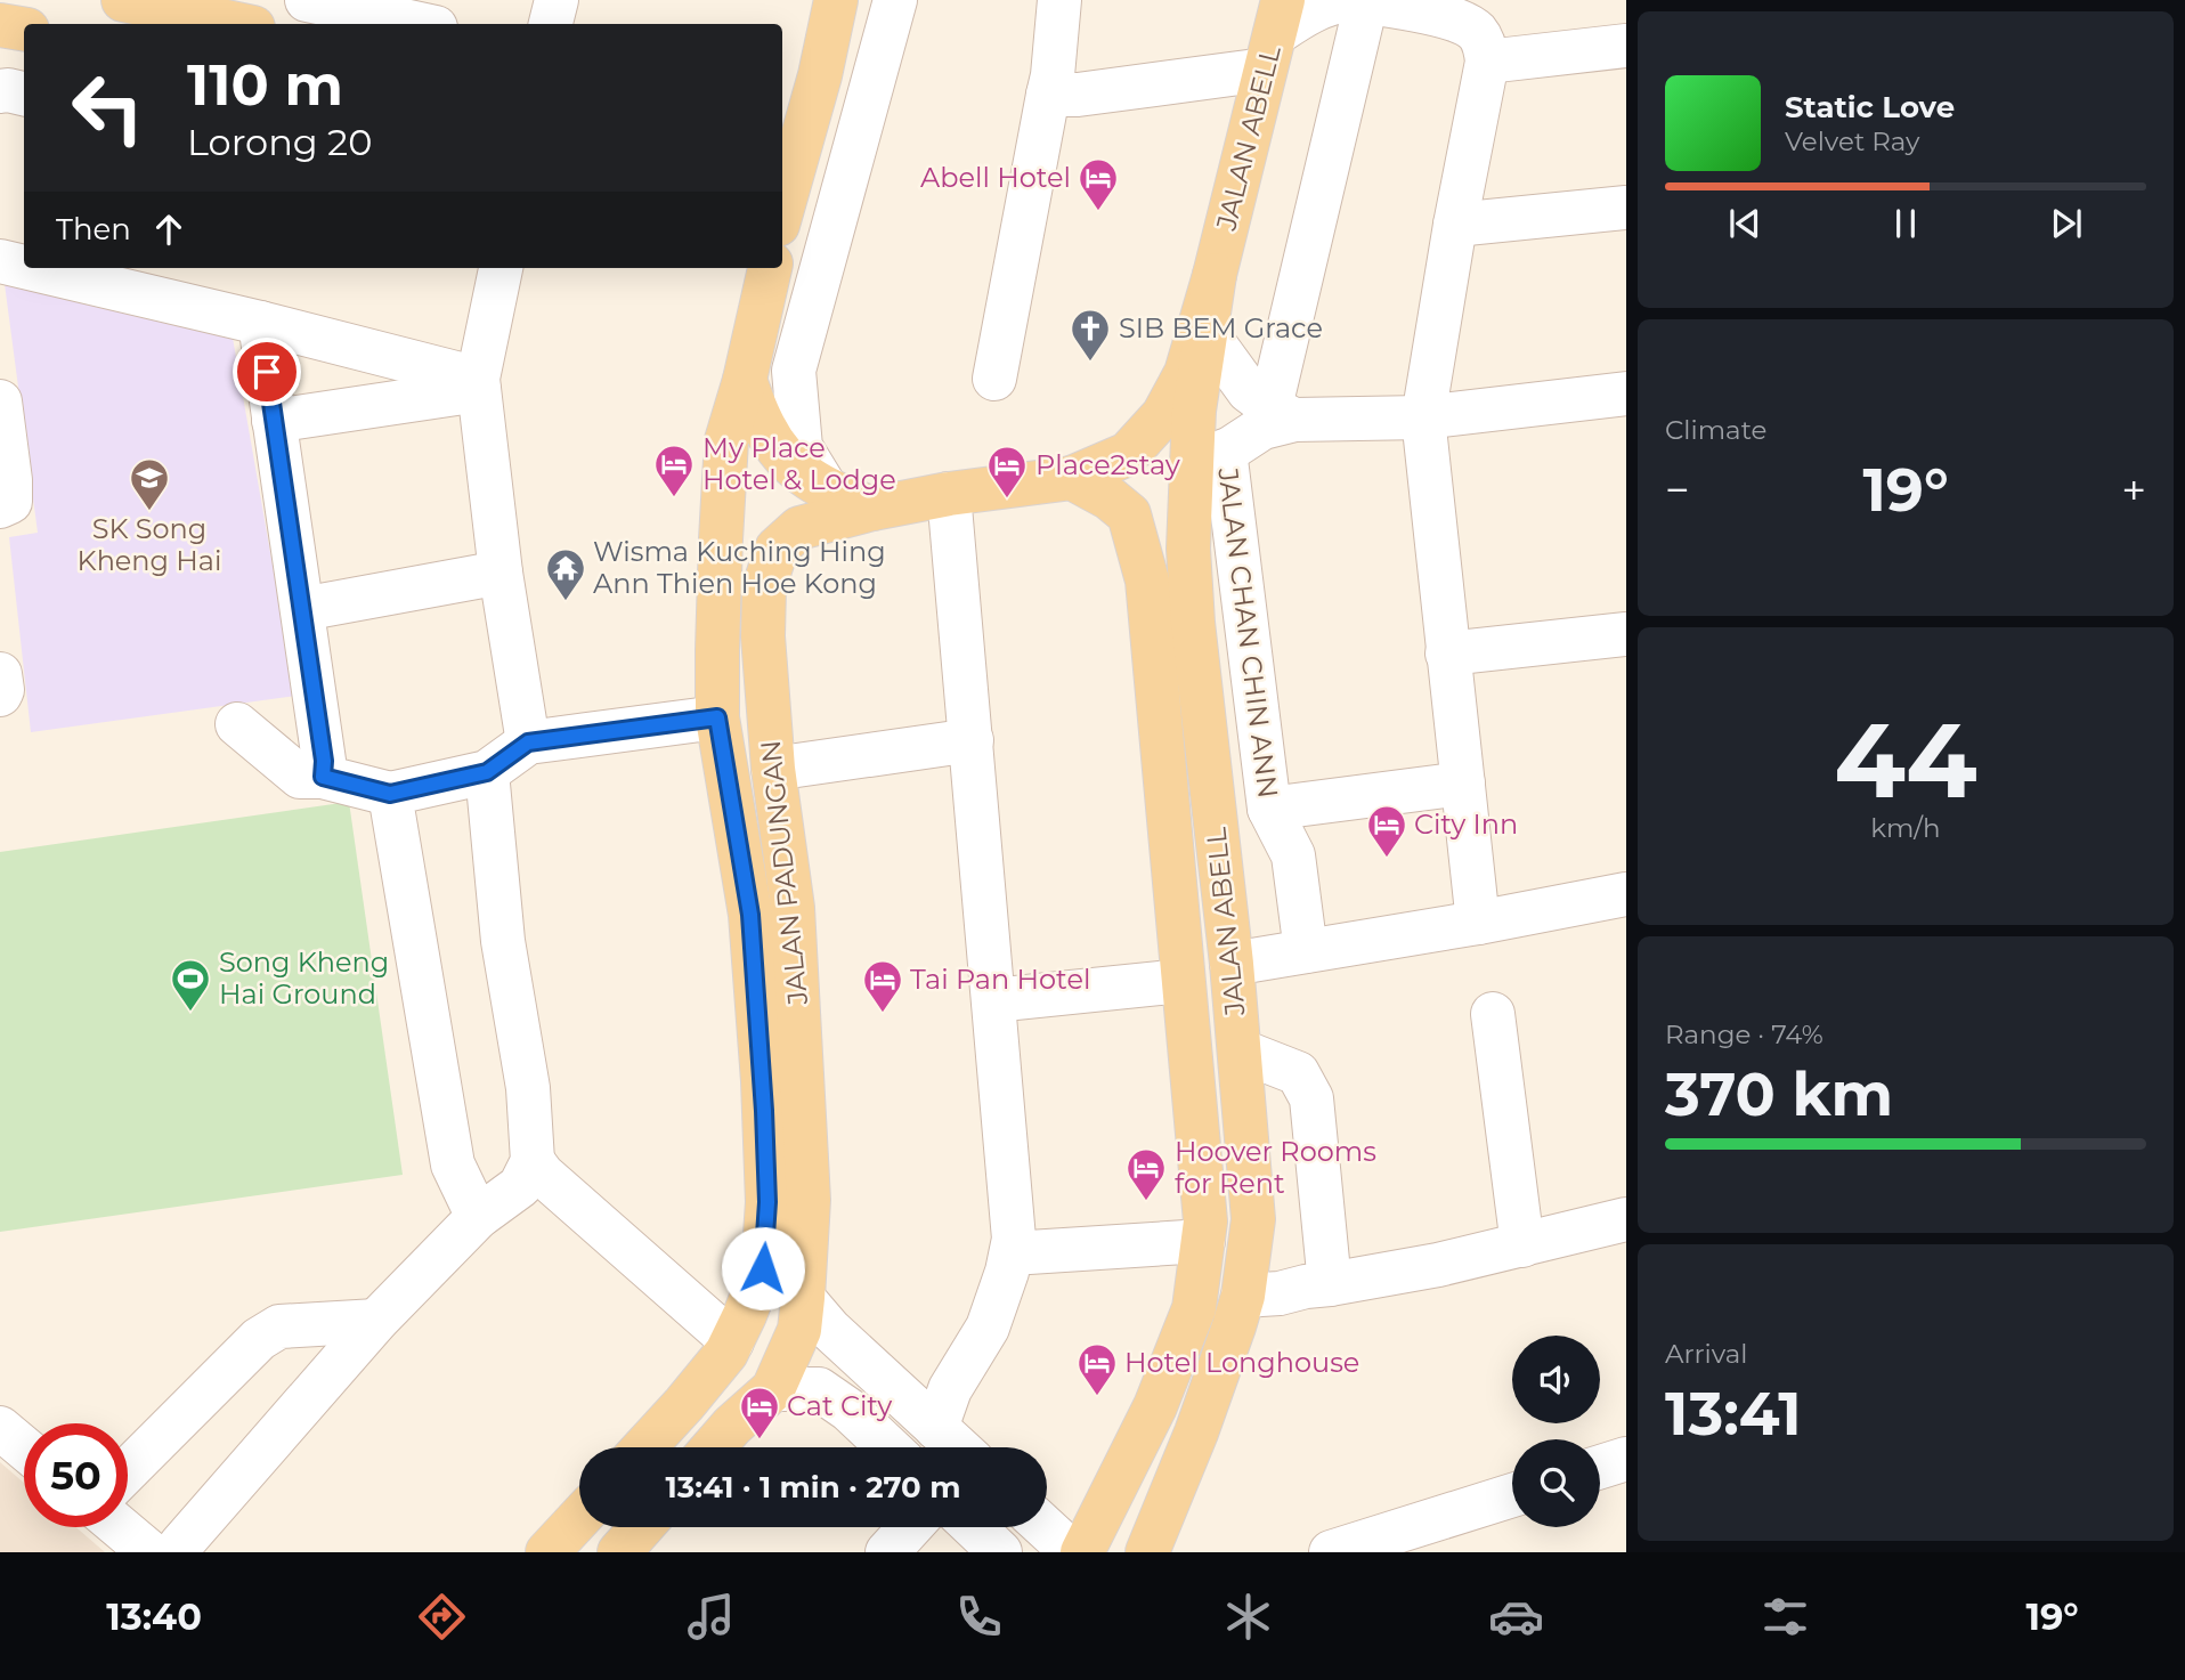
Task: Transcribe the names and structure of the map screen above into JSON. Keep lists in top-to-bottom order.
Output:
{
  "streets": {
    "main road": ["JALAN ABELL", "JALAN PADUNGAN"],
    "street": ["JALAN CHAN CHIN ANN"]
  },
  "crossings": [
    ["JALAN ABELL", "JALAN CHAN CHIN ANN"],
    ["JALAN ABELL", "JALAN PADUNGAN"]
  ],
  "places": {
    "hotel": [
      "Abell Hotel",
      "My Place Hotel & Lodge",
      "Place2stay",
      "City Inn",
      "Tai Pan Hotel",
      "Hoover Rooms for Rent",
      "Hotel Longhouse",
      "Cat City"
    ],
    "church": ["SIB BEM Grace"],
    "school or university": ["SK Song Kheng Hai"],
    "temple": ["Wisma Kuching Hing Ann Thien Hoe Kong"],
    "sports": ["Song Kheng Hai Ground"]
  },
  "page": {
    "turn": ["110 m", "Lorong 20"],
    "song": ["Static Love", "Velvet Ray"],
    "then": "Then",
    "tile": [
      "Climate",
      ["44", "km/h"],
      ["Range · 74%", "370 km"],
      ["Arrival", "13:41"]
    ],
    "heat": ["−", "19°", "+"],
    "limit": "50",
    "trip": "13:41 · 1 min · 270 m",
    "tabs": ["13:40", "19°"]
  }
}
